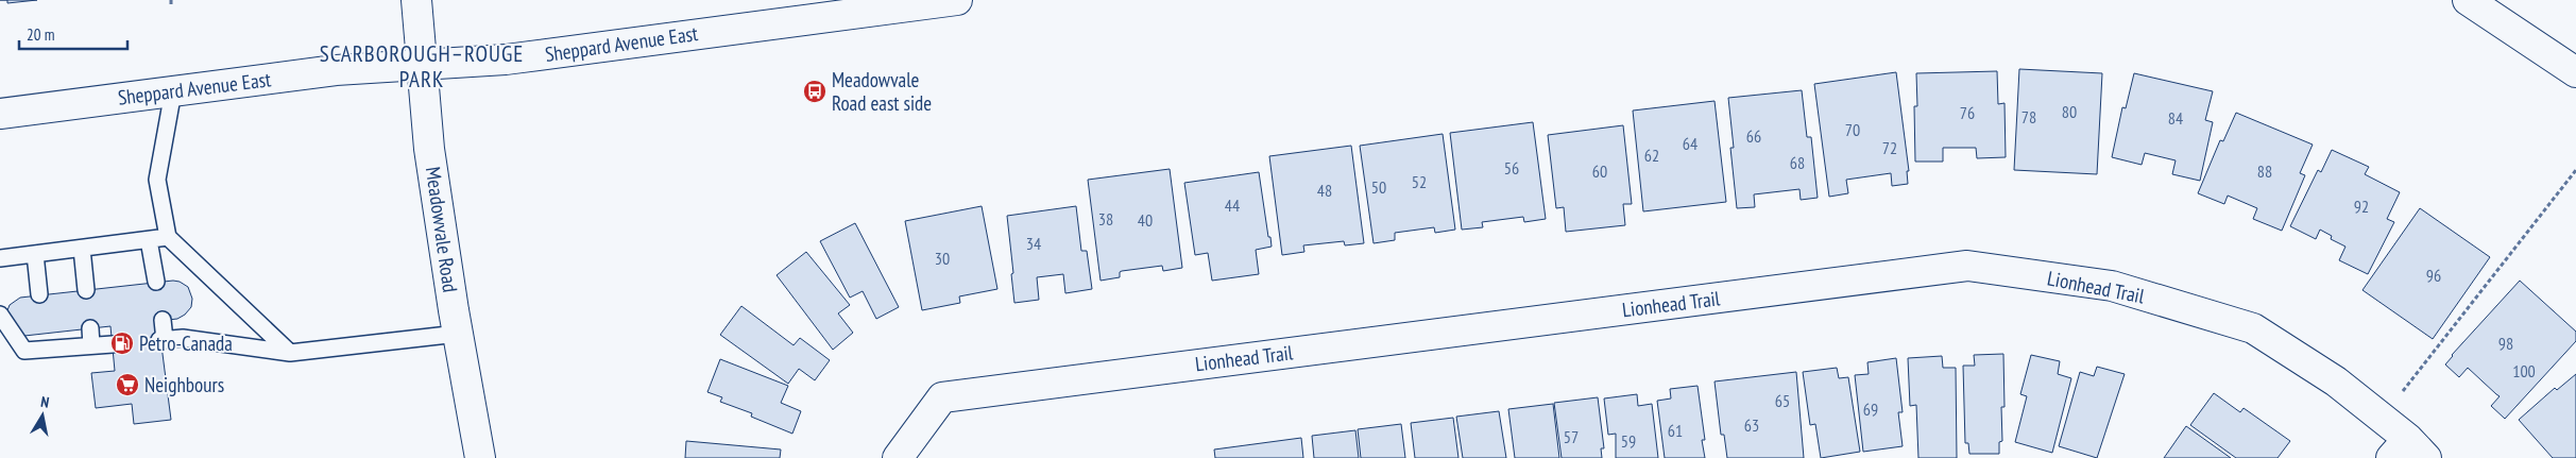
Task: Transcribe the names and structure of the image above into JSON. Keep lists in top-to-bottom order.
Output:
{
  "streets": {
    "street": ["Sheppard Avenue East", "Meadowvale Road", "Lionhead Trail"]
  },
  "crossings": [
    ["Sheppard Avenue East", "Meadowvale Road"]
  ],
  "districts": ["SCARBOROUGH–ROUGE PARK"],
  "places": {
    "bus stop": ["Meadowvale Road east side"],
    "fuel station": ["Petro-Canada"],
    "supermarket": ["Neighbours"]
  },
  "house_numbers": [
    "80",
    "76",
    "78",
    "84",
    "70",
    "66",
    "64",
    "72",
    "62",
    "68",
    "56",
    "60",
    "88",
    "52",
    "50",
    "48",
    "44",
    "92",
    "38",
    "40",
    "34",
    "30",
    "96",
    "98",
    "100",
    "65",
    "69",
    "63",
    "61",
    "57",
    "59"
  ],
  "scale_bar": "20 m",
  "north": "top"
}
